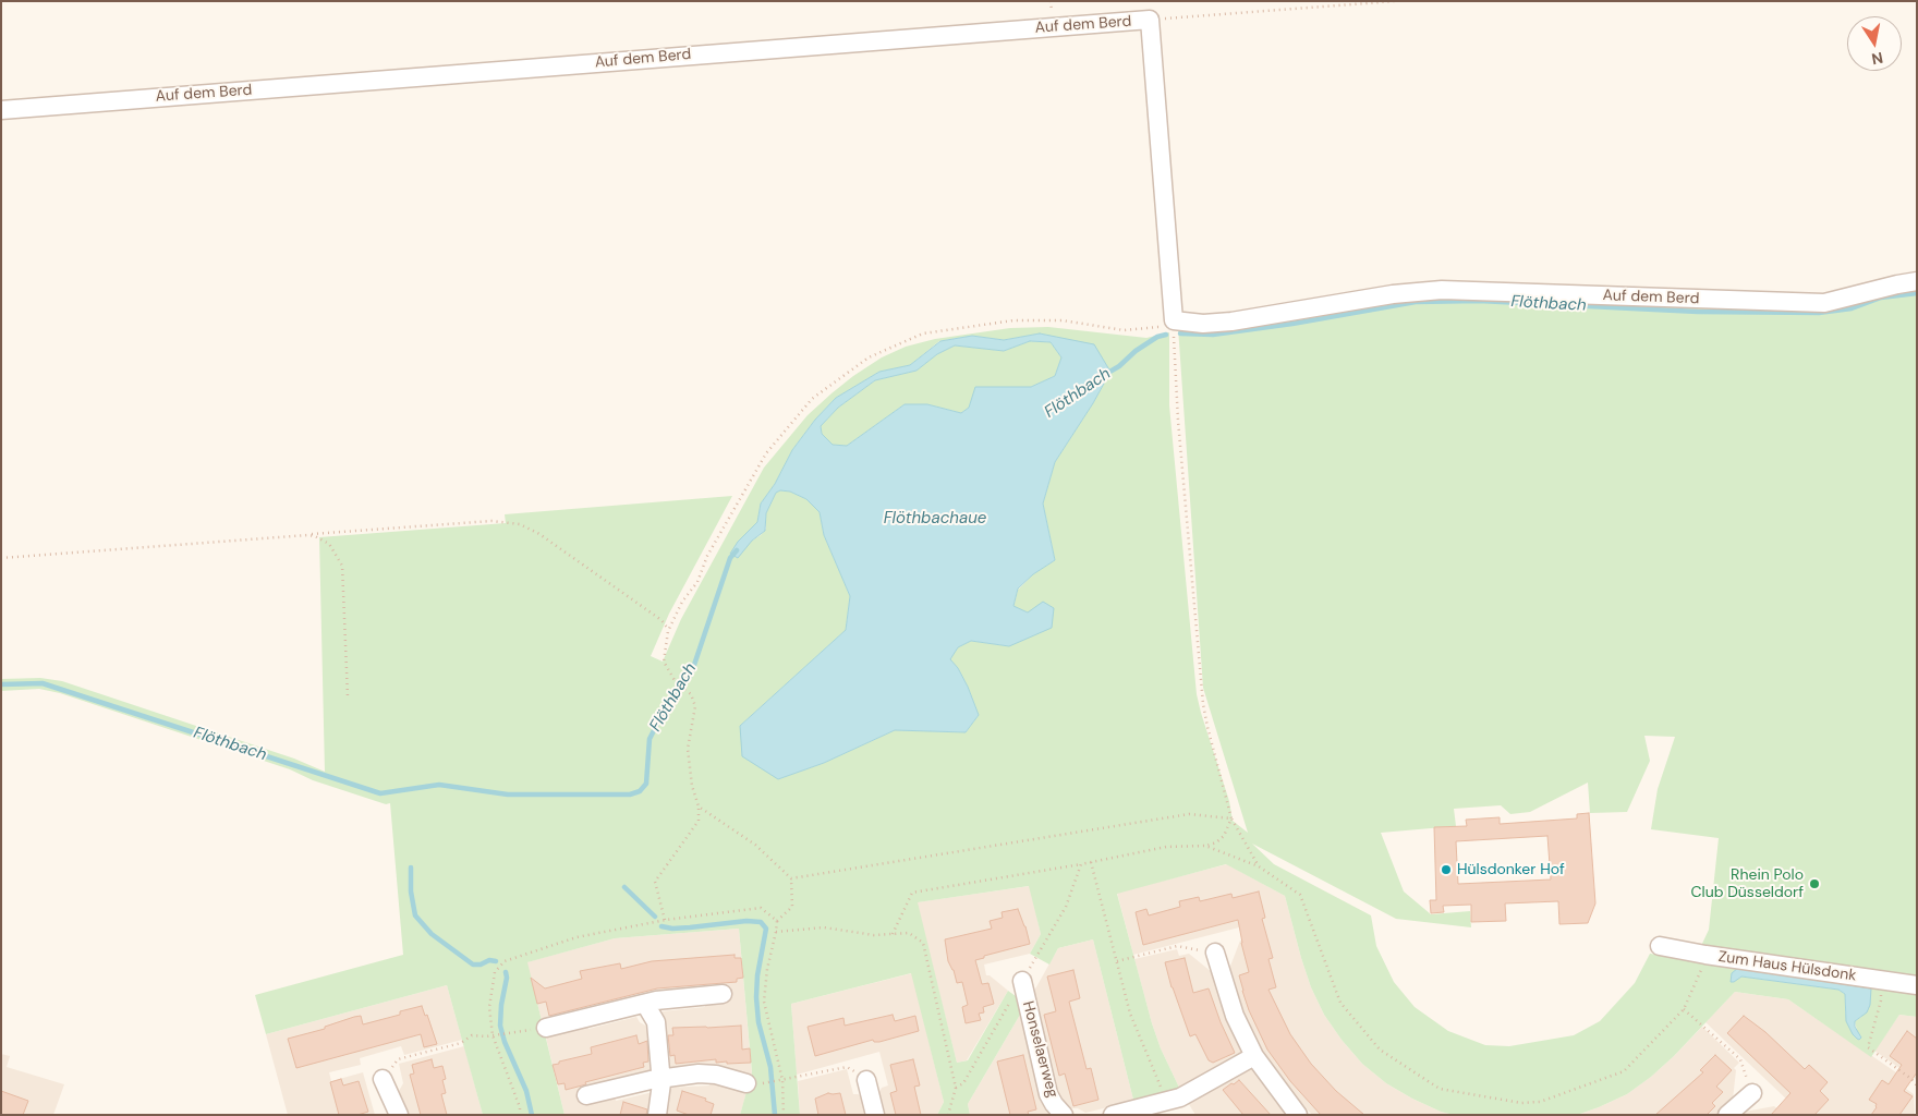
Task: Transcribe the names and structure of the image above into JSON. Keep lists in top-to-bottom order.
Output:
{
  "streets": {
    "street": ["Auf dem Berd", "Zum Haus Hülsdonk", "Honselaerweg"]
  },
  "water": ["Flöthbach", "Flöthbachaue"],
  "places": ["Hülsdonker Hof", "Rhein Polo Club Düsseldorf"],
  "north": "bottom"
}
